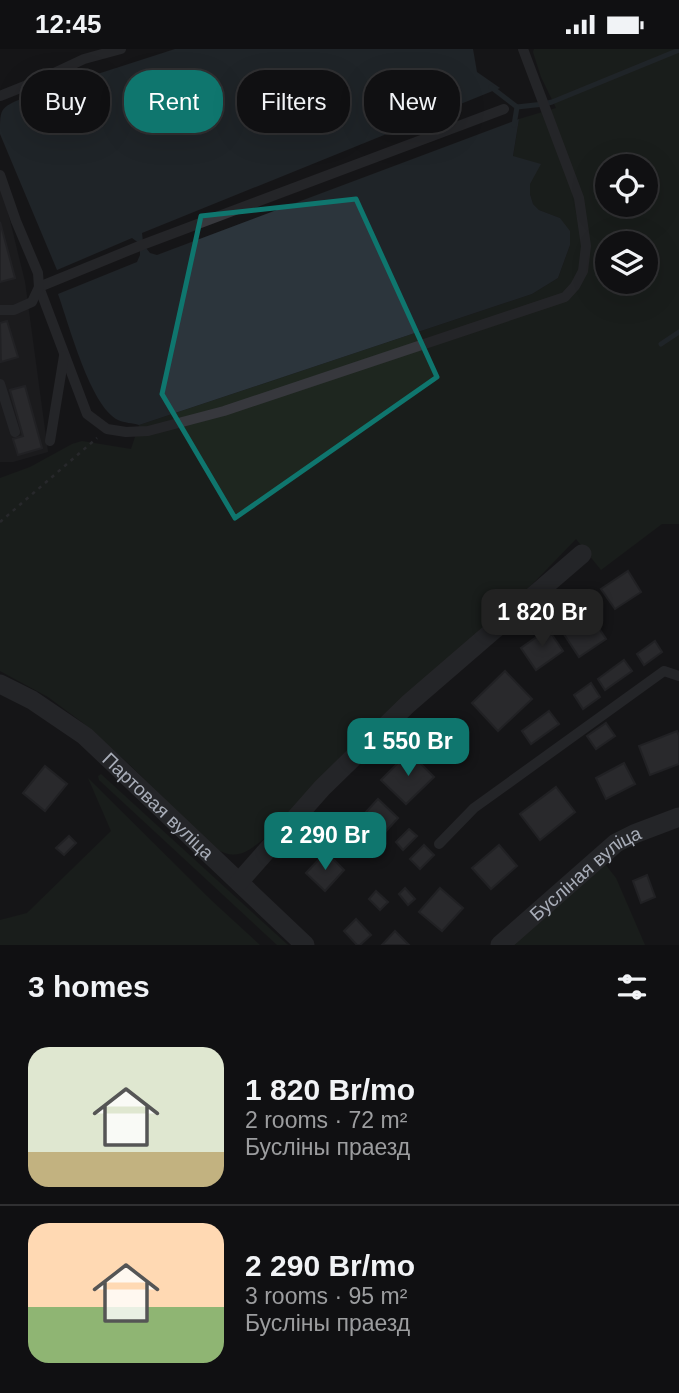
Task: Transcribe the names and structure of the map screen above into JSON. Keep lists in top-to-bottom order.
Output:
{
  "streets": {
    "street": ["Партовая вуліца", "Бусліная вуліца"]
  },
  "page": {
    "status": "12:45",
    "chip": [
      "Buy",
      "Rent",
      "Filters",
      "New"
    ],
    "price": ["1 820 Br", "1 550 Br", "2 290 Br"],
    "heading": "3 homes",
    "list": [
      {
        "name": "1 820 Br/mo",
        "note": "2 rooms · 72 m² · Бусліны праезд"
      },
      {
        "name": "2 290 Br/mo",
        "note": "3 rooms · 95 m² · Бусліны праезд"
      }
    ]
  }
}
